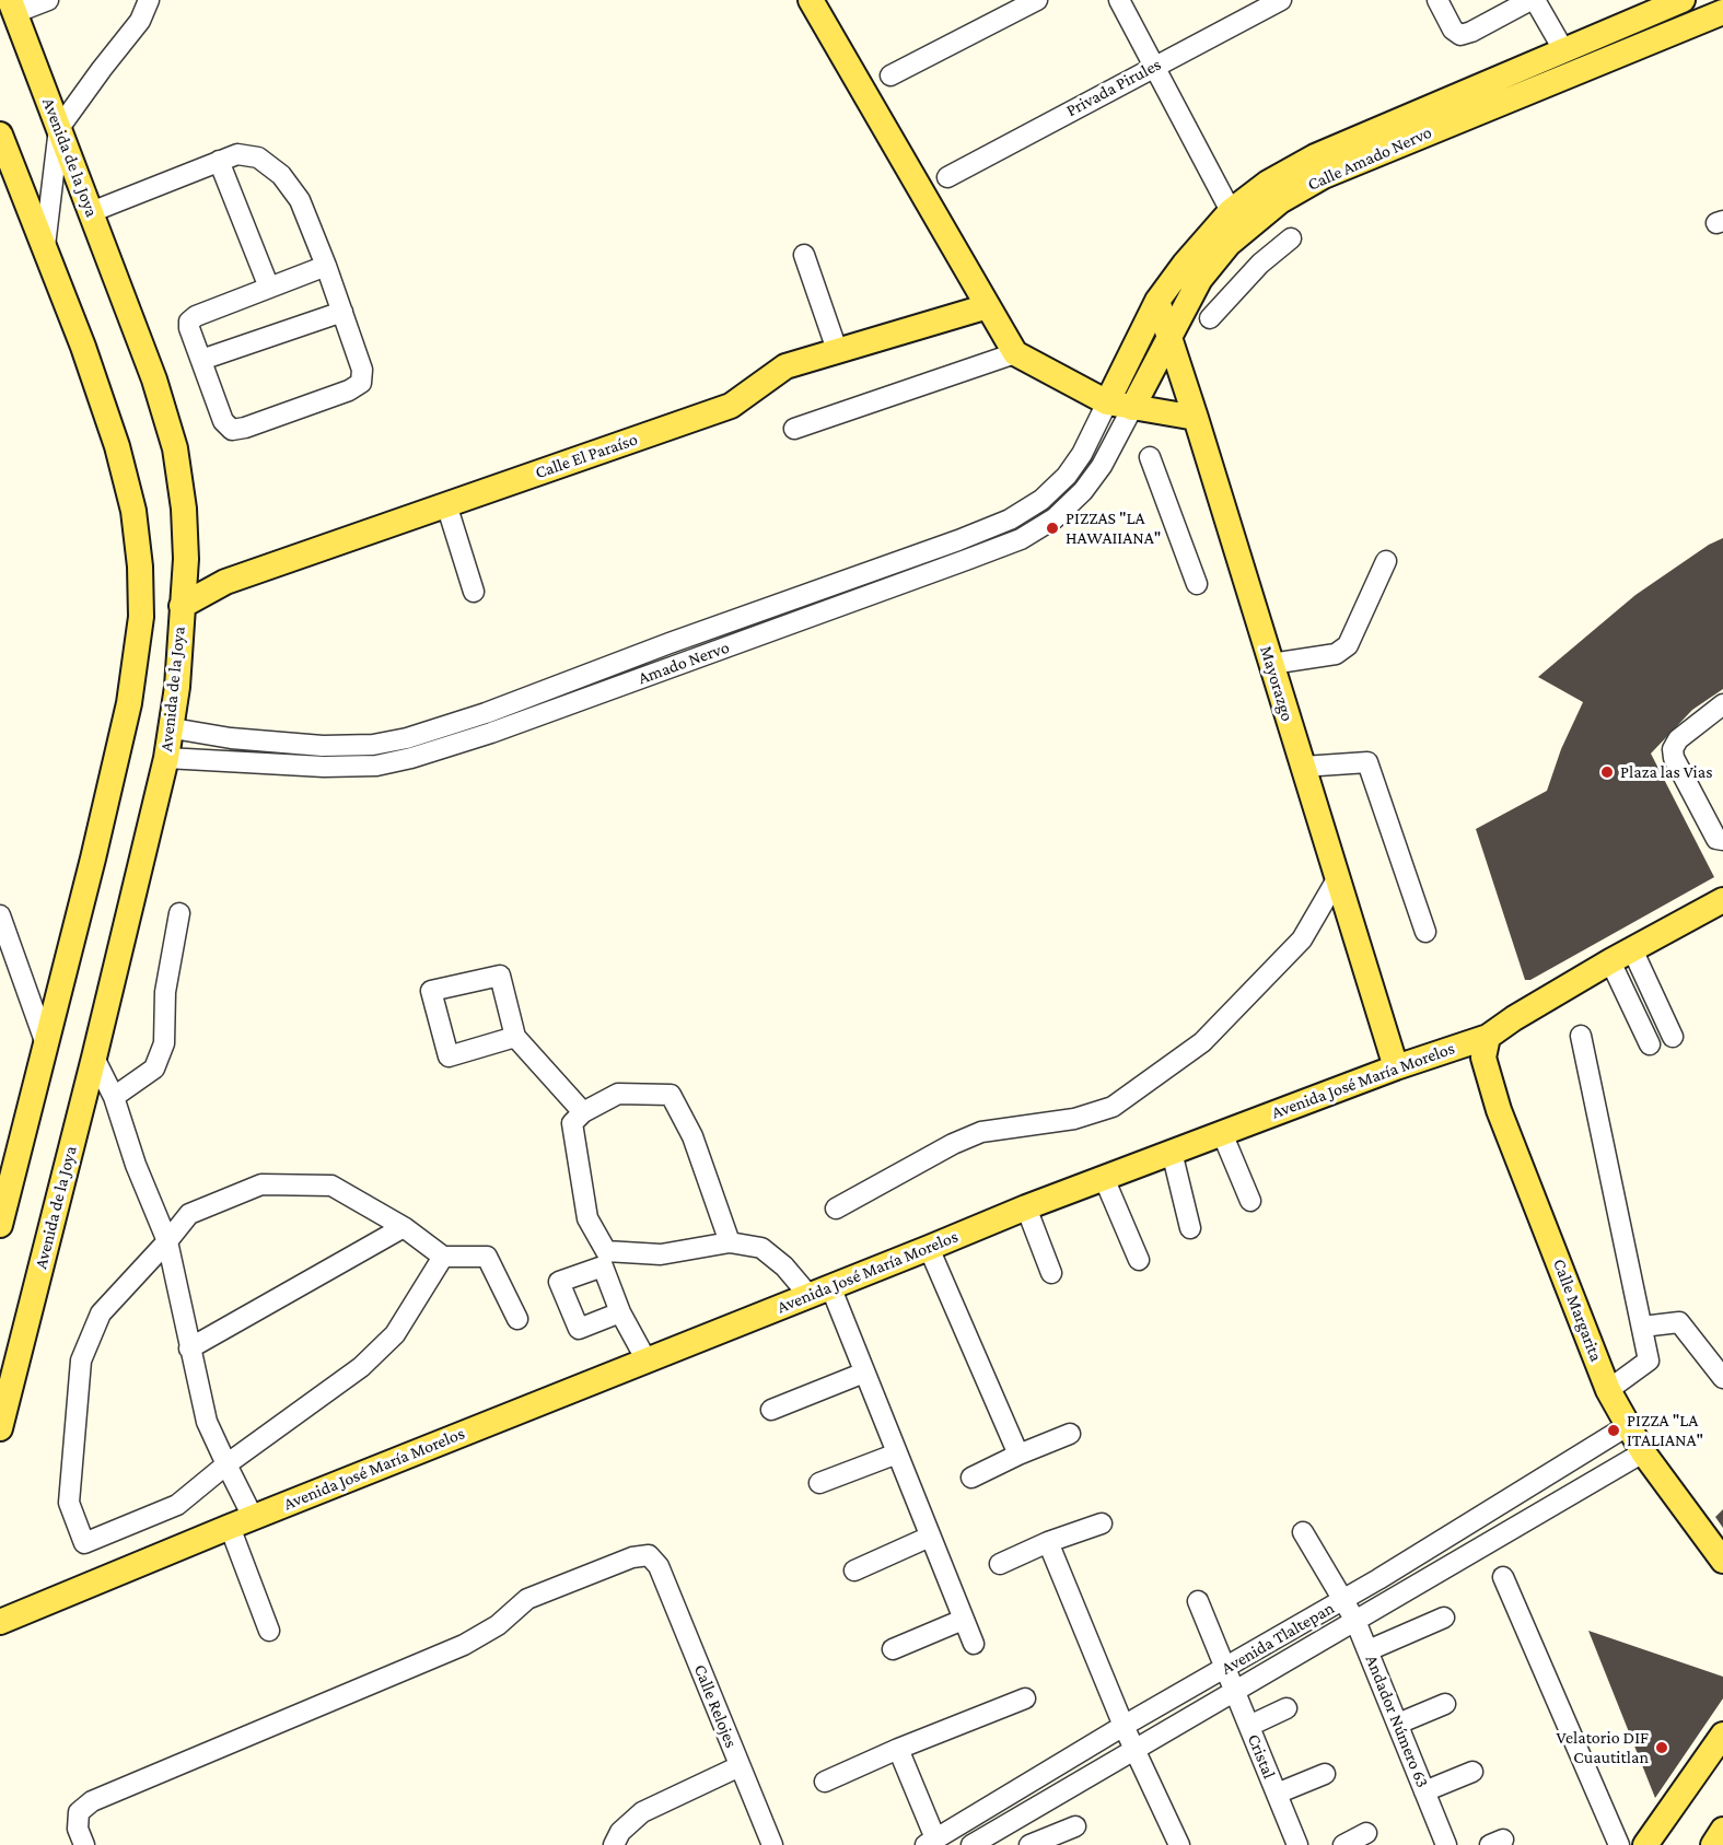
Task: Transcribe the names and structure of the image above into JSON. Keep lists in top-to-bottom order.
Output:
{
  "streets": {
    "main road": [
      "Avenida de la Joya",
      "Calle Amado Nervo",
      "Calle El Paraíso",
      "Mayorazgo",
      "Avenida José María Morelos",
      "Calle Margarita"
    ],
    "street": [
      "Privada Pirules",
      "Amado Nervo",
      "Avenida Tlaltepan",
      "Calle Relojes",
      "Andador Número 63",
      "Cristal"
    ]
  },
  "crossings": [
    ["Avenida de la Joya", "Calle El Paraíso"],
    ["Avenida de la Joya", "Amado Nervo"],
    ["Calle Amado Nervo", "Amado Nervo"],
    ["Calle Amado Nervo", "Mayorazgo"],
    ["Mayorazgo", "Avenida José María Morelos"],
    ["Avenida José María Morelos", "Calle Margarita"],
    ["Calle Margarita", "Avenida Tlaltepan"],
    ["Avenida Tlaltepan", "Andador Número 63"],
    ["Avenida Tlaltepan", "Cristal"]
  ],
  "places": [
    "PIZZAS \"LA HAWAIIANA\"",
    "Plaza las Vias",
    "PIZZA \"LA ITALIANA\"",
    "Velatorio DIF Cuautitlan"
  ]
}
